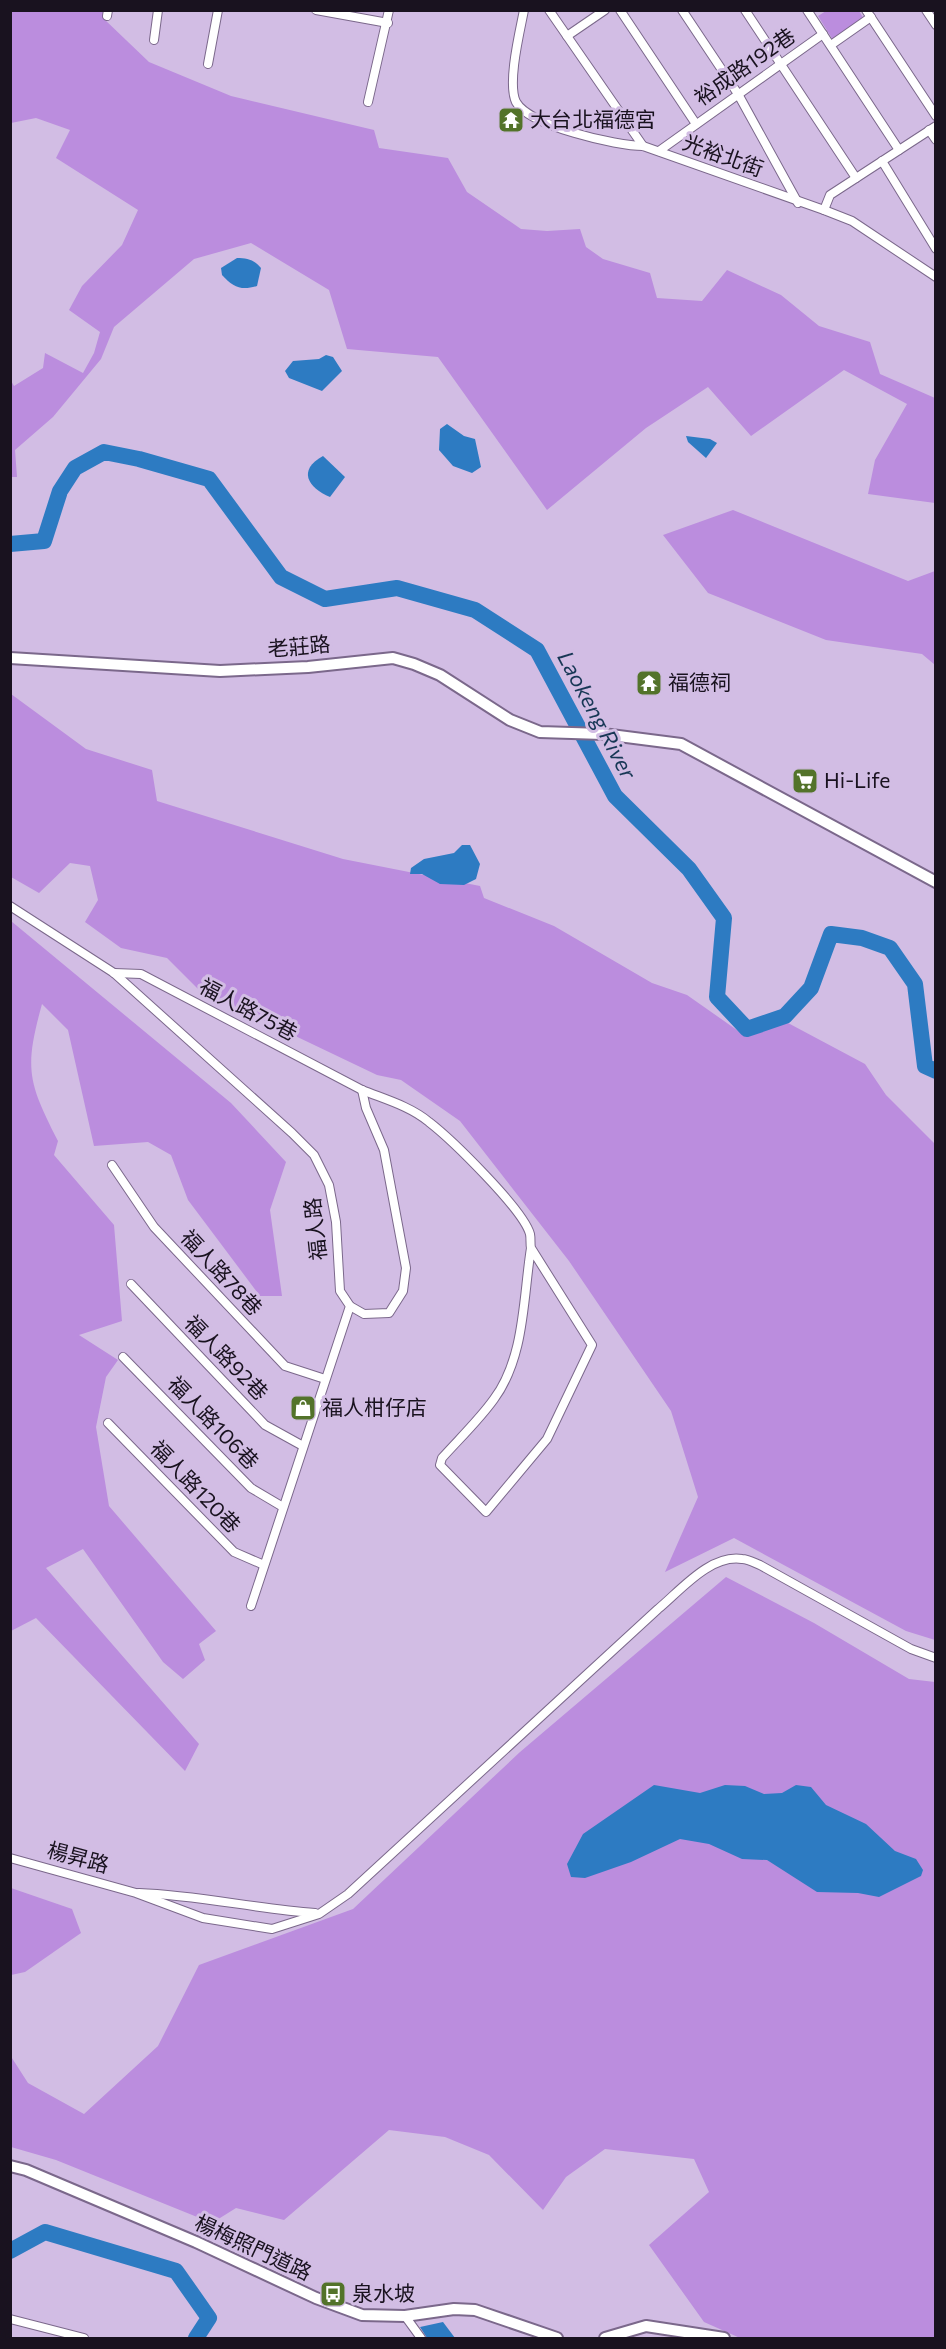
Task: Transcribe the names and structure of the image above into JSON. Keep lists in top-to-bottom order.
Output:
{
  "streets": {
    "street": [
      "裕成路192巷",
      "光裕北街",
      "老莊路",
      "福人路75巷",
      "福人路",
      "福人路78巷",
      "福人路92巷",
      "福人路106巷",
      "福人路120巷",
      "楊昇路",
      "楊梅照門道路"
    ]
  },
  "crossings": [
    ["裕成路192巷", "光裕北街"],
    ["福人路75巷", "福人路"]
  ],
  "water": ["Laokeng River"],
  "places": {
    "temple": ["大台北福德宮", "福德祠"],
    "supermarket": ["Hi-Life"],
    "shop": ["福人柑仔店"],
    "bus stop": ["泉水坡"]
  }
}
